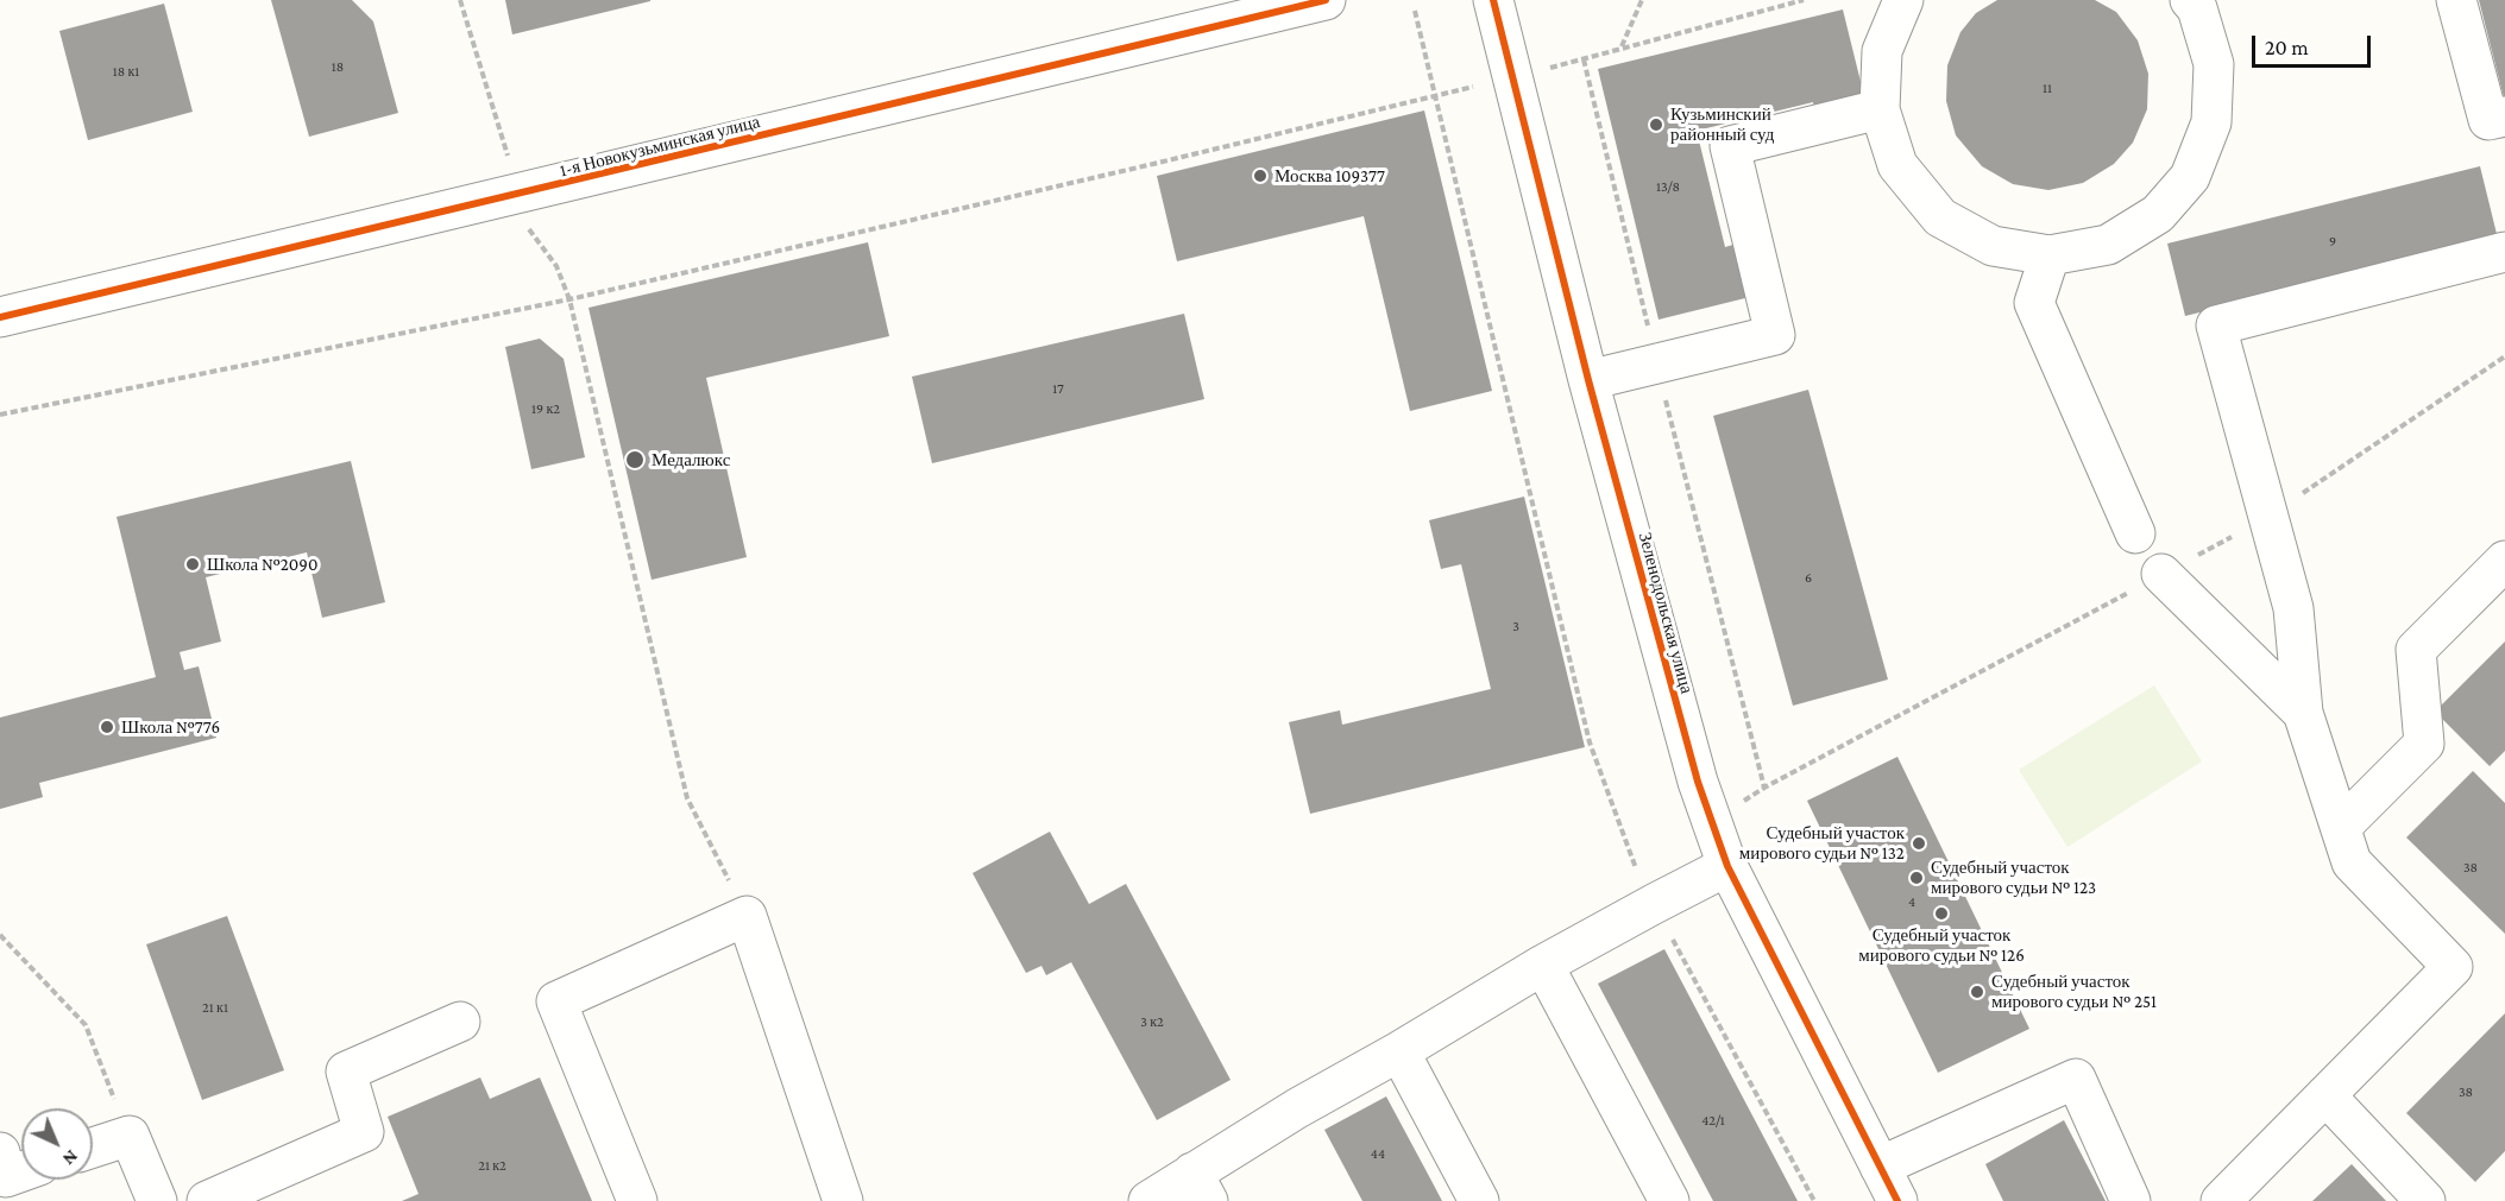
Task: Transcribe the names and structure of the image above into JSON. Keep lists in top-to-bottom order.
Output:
{
  "streets": {
    "street": ["1-я Новокузьминская улица", "Зеленодольская улица"]
  },
  "places": [
    "Кузьминский районный суд",
    "Москва 109377",
    "Медалюкс",
    "Школа №2090",
    "Школа №776",
    "Судебный участок мирового судьи № 132",
    "Судебный участок мирового судьи № 123",
    "Судебный участок мирового судьи № 126",
    "Судебный участок мирового судьи № 251"
  ],
  "house_numbers": [
    "18",
    "18 к1",
    "11",
    "13/8",
    "9",
    "17",
    "19 к2",
    "6",
    "3",
    "38",
    "4",
    "21 к1",
    "3 к2",
    "38",
    "42/1",
    "44",
    "21 к2"
  ],
  "scale_bar": "20 m",
  "north": "bottom right"
}
